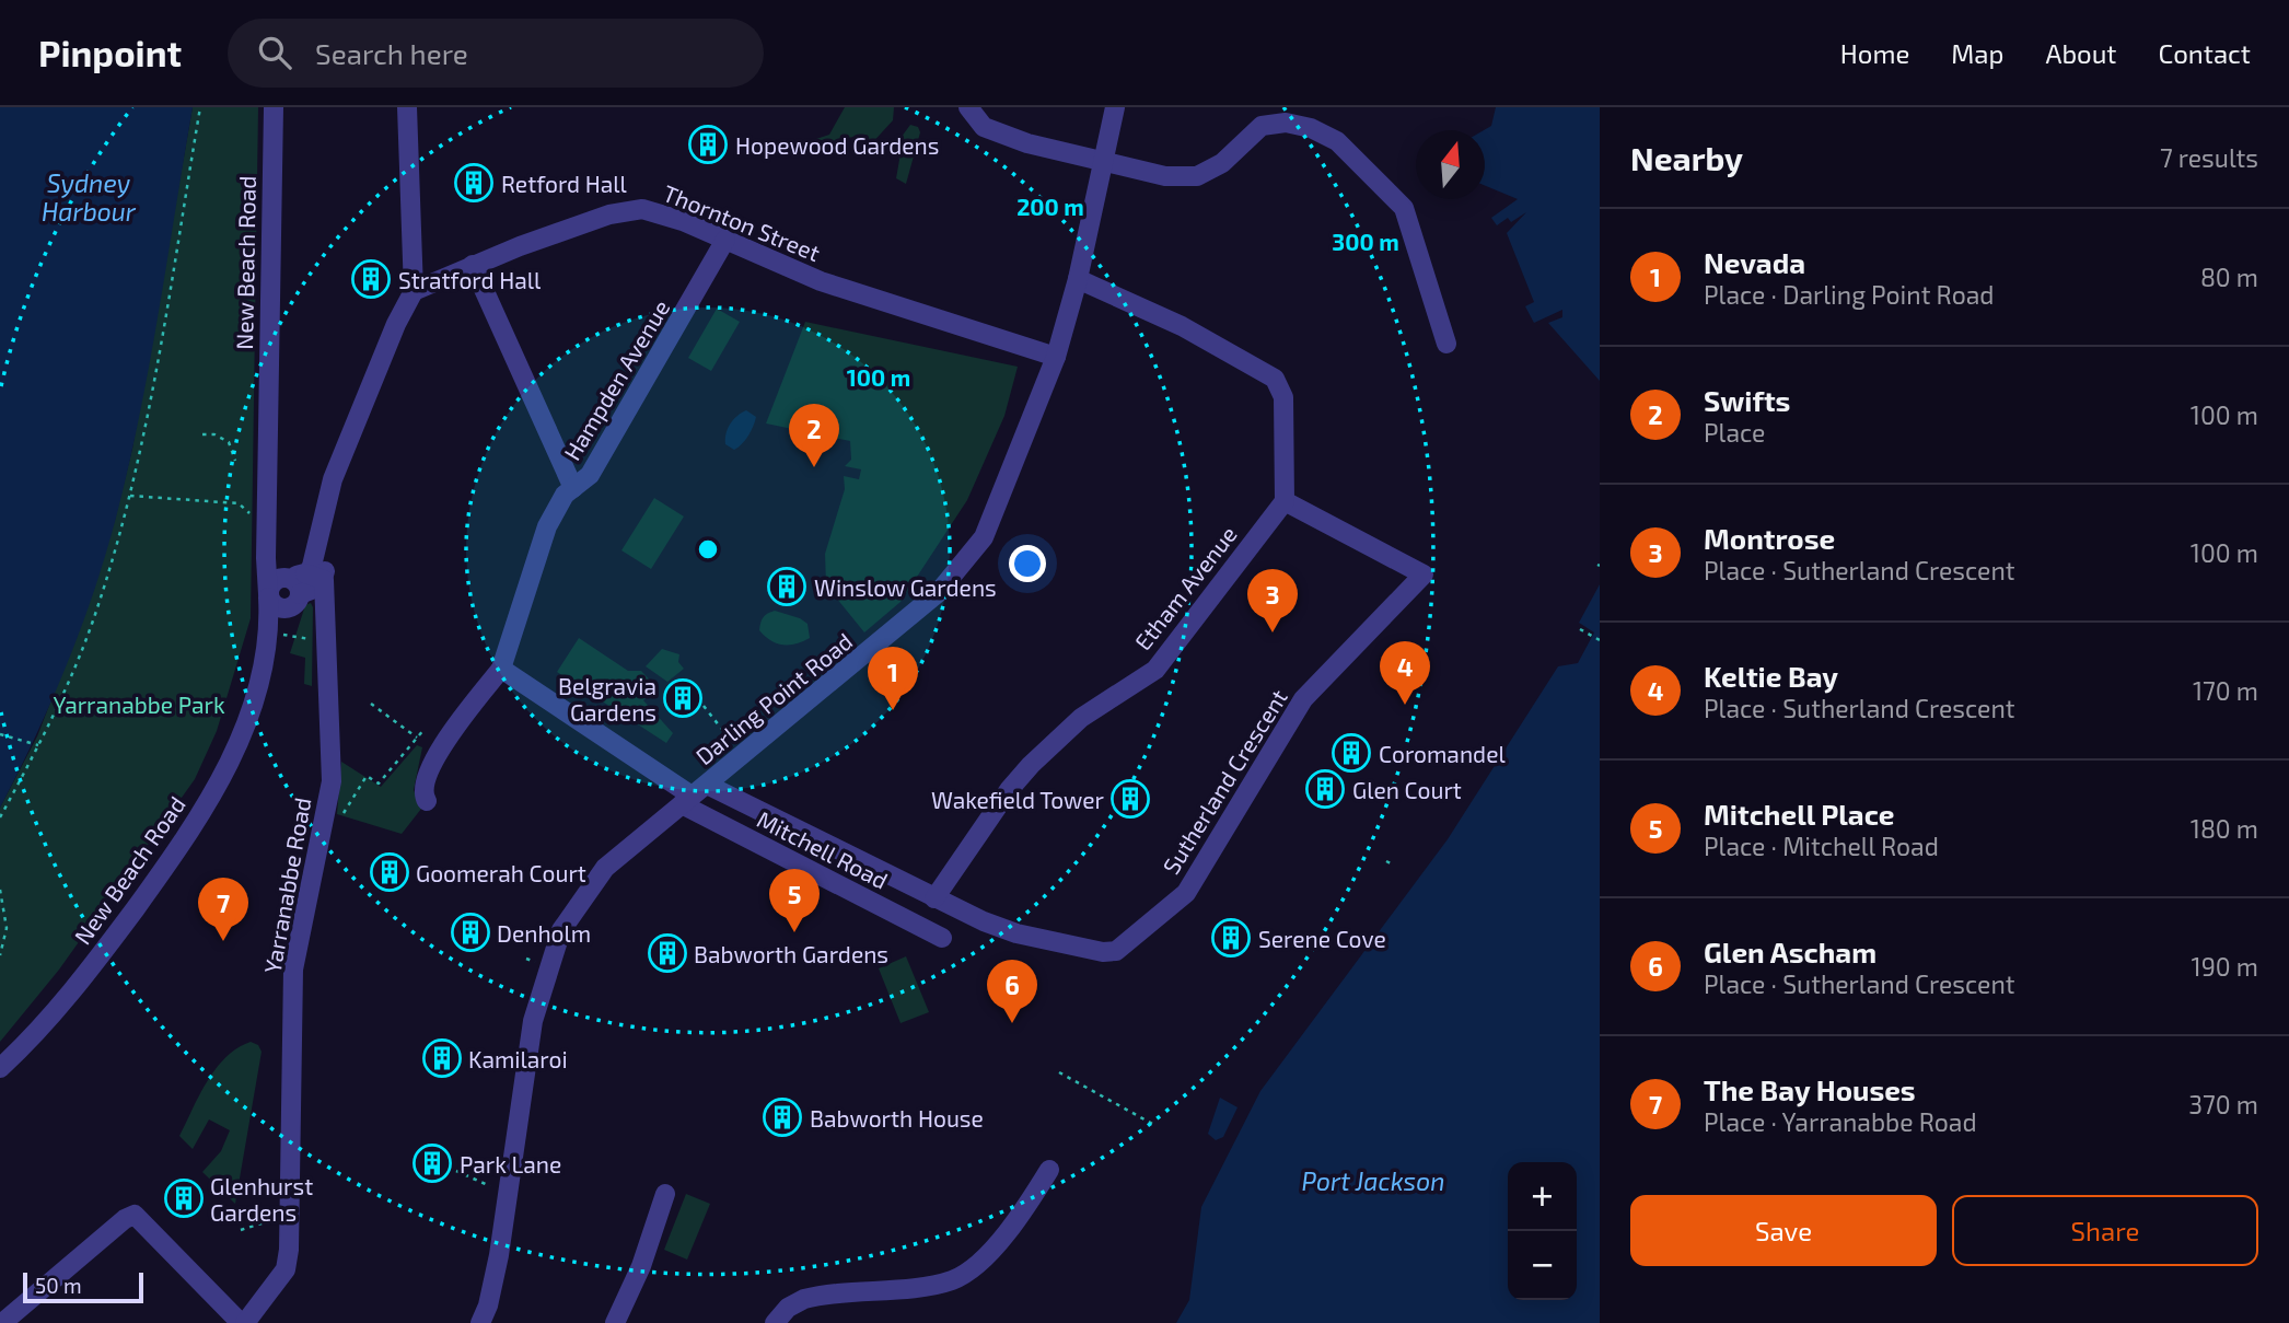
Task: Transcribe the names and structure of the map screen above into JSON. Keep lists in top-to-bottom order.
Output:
{
  "streets": {
    "street": [
      "Thornton Street",
      "New Beach Road",
      "Hampden Avenue",
      "Etham Avenue",
      "Darling Point Road",
      "Sutherland Crescent",
      "Mitchell Road",
      "Yarranabbe Road"
    ]
  },
  "crossings": [
    ["Thornton Street", "Hampden Avenue"],
    ["Thornton Street", "Darling Point Road"],
    ["Thornton Street", "Yarranabbe Road"],
    ["New Beach Road", "Yarranabbe Road"],
    ["Etham Avenue", "Sutherland Crescent"],
    ["Darling Point Road", "Mitchell Road"]
  ],
  "water": ["Sydney Harbour", "Port Jackson"],
  "parks": ["Yarranabbe Park"],
  "places": {
    "building": [
      "Hopewood Gardens",
      "Retford Hall",
      "Stratford Hall",
      "Winslow Gardens",
      "Belgravia Gardens",
      "Coromandel",
      "Glen Court",
      "Wakefield Tower",
      "Goomerah Court",
      "Denholm",
      "Serene Cove",
      "Babworth Gardens",
      "Kamilaroi",
      "Babworth House",
      "Park Lane",
      "Glenhurst Gardens"
    ]
  },
  "scale_bar": "50 m",
  "north": "top",
  "page": {
    "header": "Pinpoint",
    "search": "Search here",
    "nav": [
      "Home",
      "Map",
      "About",
      "Contact"
    ],
    "heading": ["Nearby", "7 results"],
    "list": [
      {
        "mark": "1",
        "name": "Nevada",
        "note": "Place · Darling Point Road",
        "value": "80 m"
      },
      {
        "mark": "2",
        "name": "Swifts",
        "note": "Place",
        "value": "100 m"
      },
      {
        "mark": "3",
        "name": "Montrose",
        "note": "Place · Sutherland Crescent",
        "value": "100 m"
      },
      {
        "mark": "4",
        "name": "Keltie Bay",
        "note": "Place · Sutherland Crescent",
        "value": "170 m"
      },
      {
        "mark": "5",
        "name": "Mitchell Place",
        "note": "Place · Mitchell Road",
        "value": "180 m"
      },
      {
        "mark": "6",
        "name": "Glen Ascham",
        "note": "Place · Sutherland Crescent",
        "value": "190 m"
      },
      {
        "mark": "7",
        "name": "The Bay Houses",
        "note": "Place · Yarranabbe Road",
        "value": "370 m"
      }
    ],
    "pins": [
      "2",
      "3",
      "4",
      "1",
      "5",
      "7",
      "6"
    ],
    "map_buttons": ["+", "−"],
    "buttons": ["Save", "Share"],
    "scale": "50 m"
  },
  "rings": ["200 m", "300 m", "100 m"]
}
